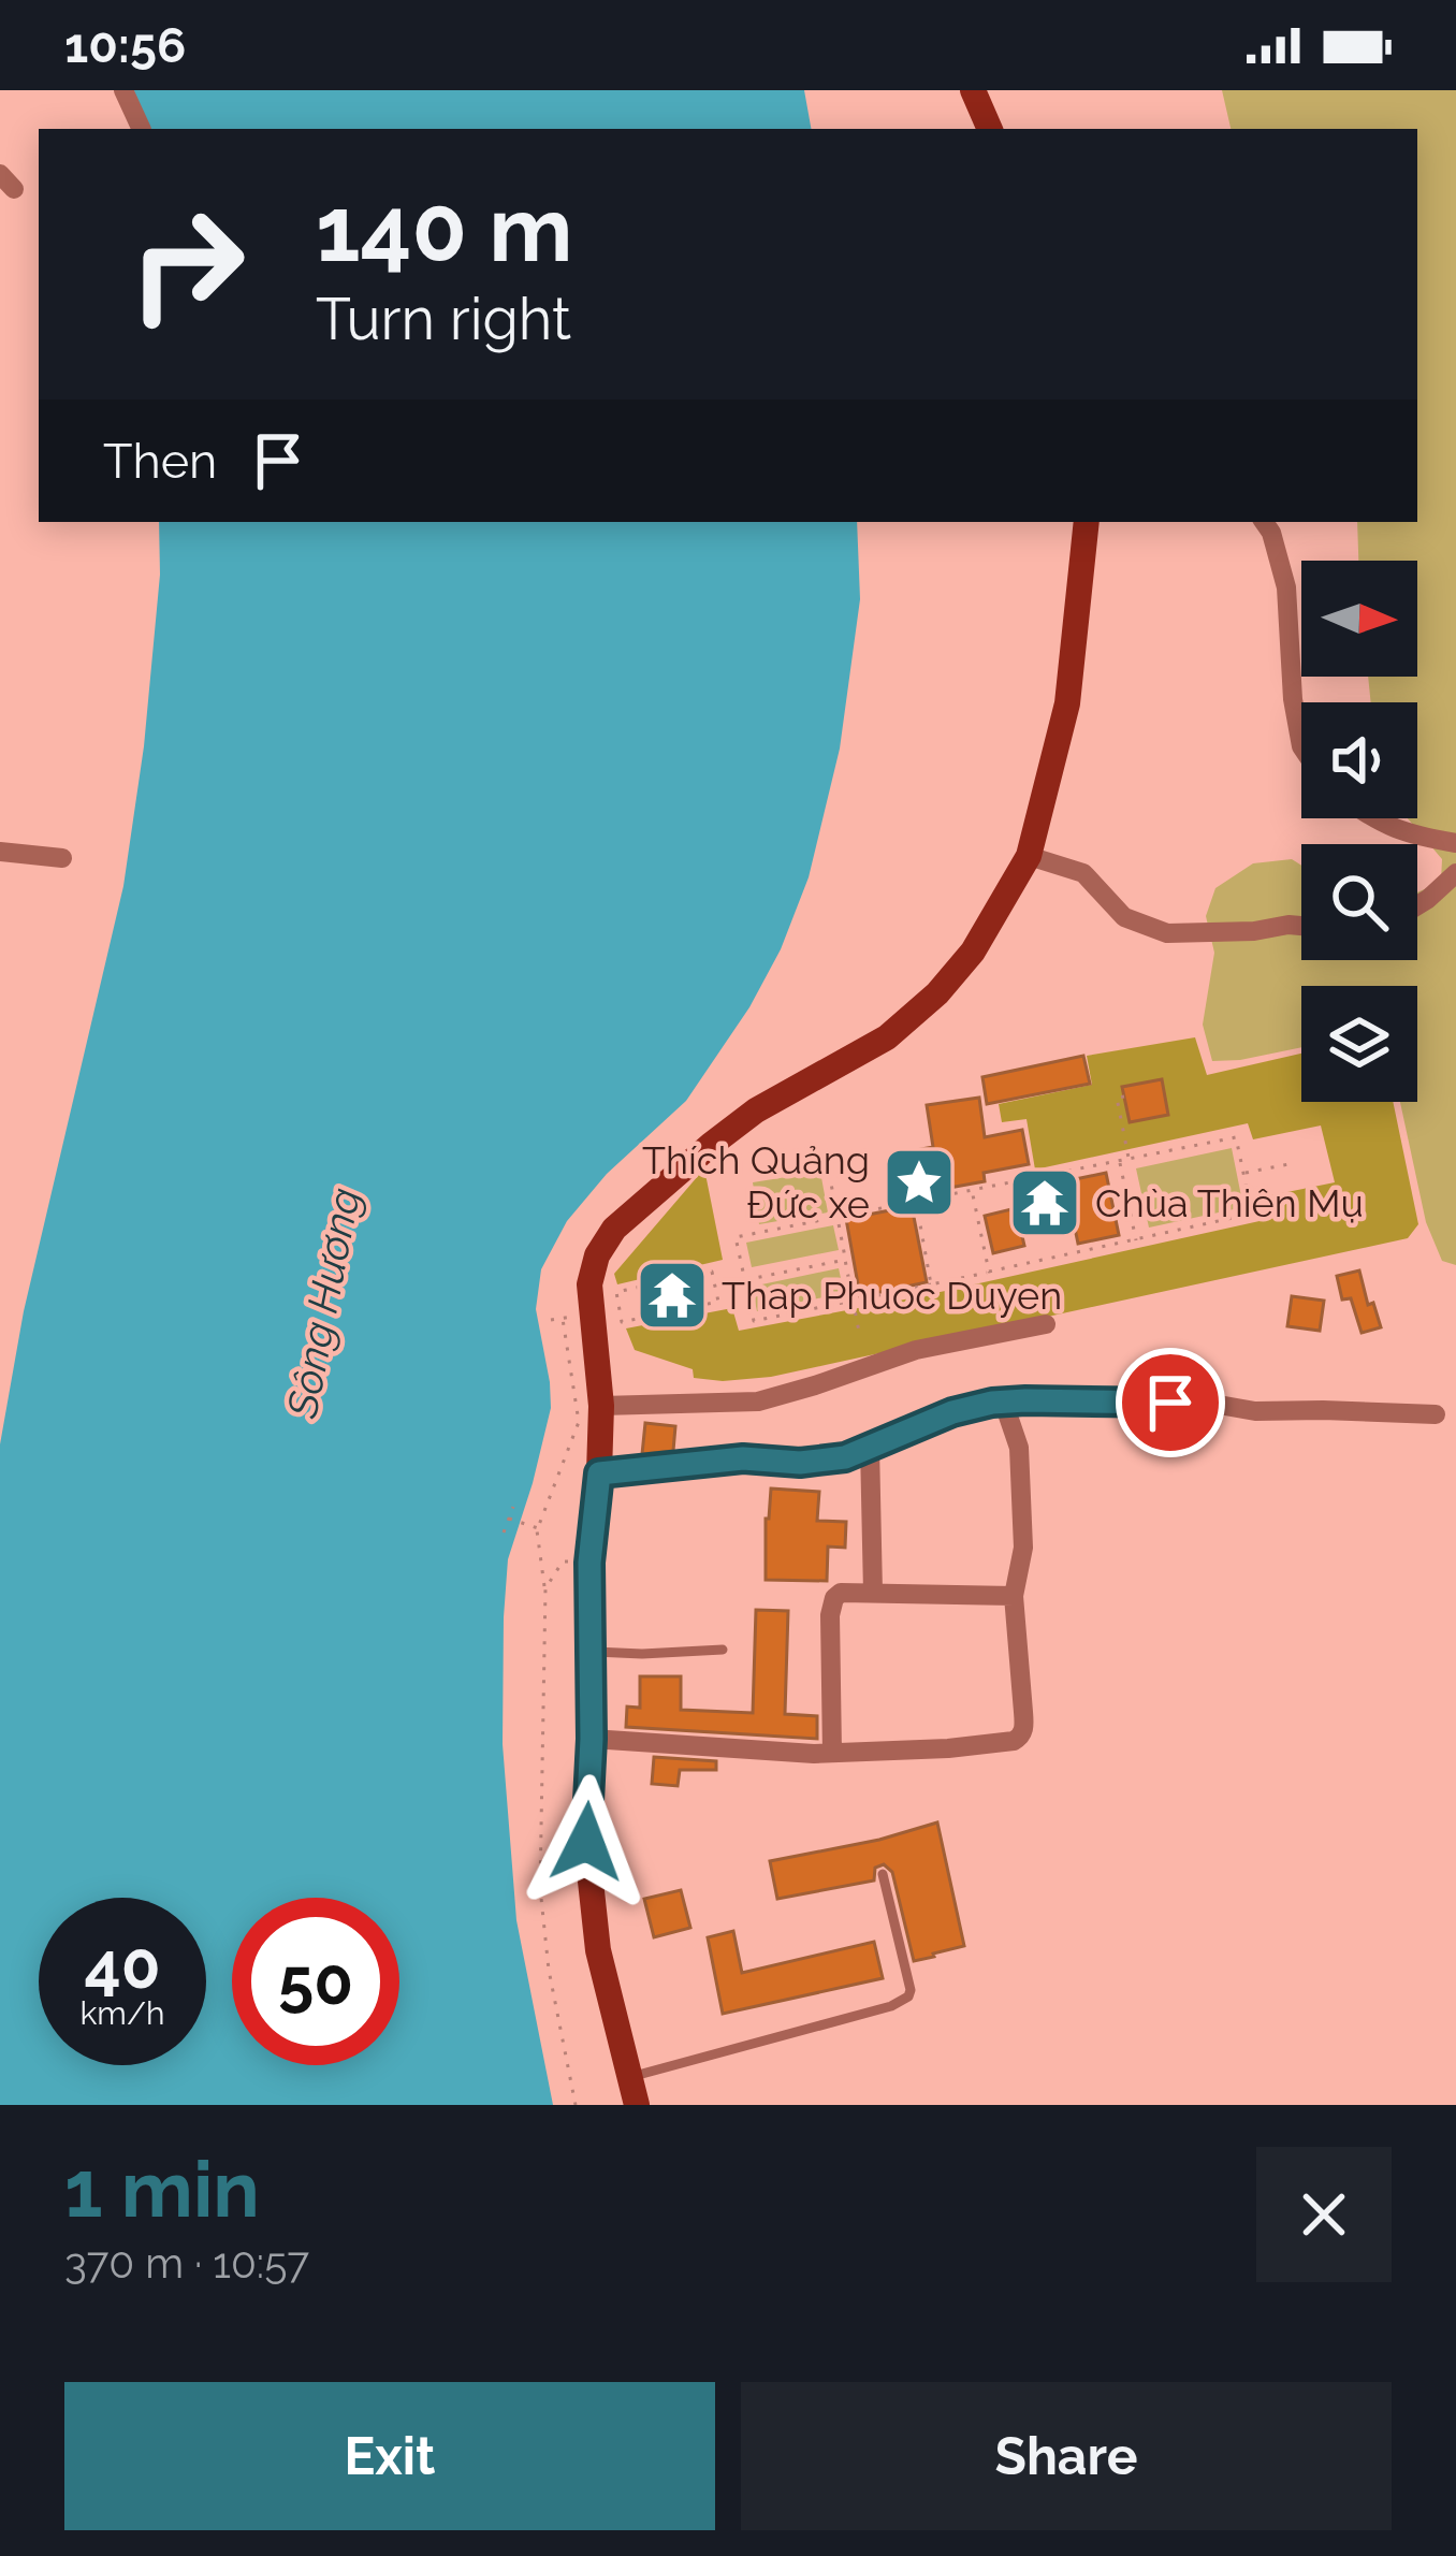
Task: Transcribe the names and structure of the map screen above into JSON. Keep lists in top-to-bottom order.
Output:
{
  "water": ["Sông Hương"],
  "places": {
    "place": ["Thích Quảng Đức xe"],
    "temple": ["Chùa Thiên Mụ", "Thap Phuoc Duyen"]
  },
  "north": "right",
  "page": {
    "status": "10:56",
    "turn": ["140 m", "Turn right"],
    "then": "Then",
    "speed": "40 km/h",
    "limit": "50",
    "heading": ["1 min", "370 m · 10:57"],
    "buttons": ["Exit", "Share"]
  }
}
